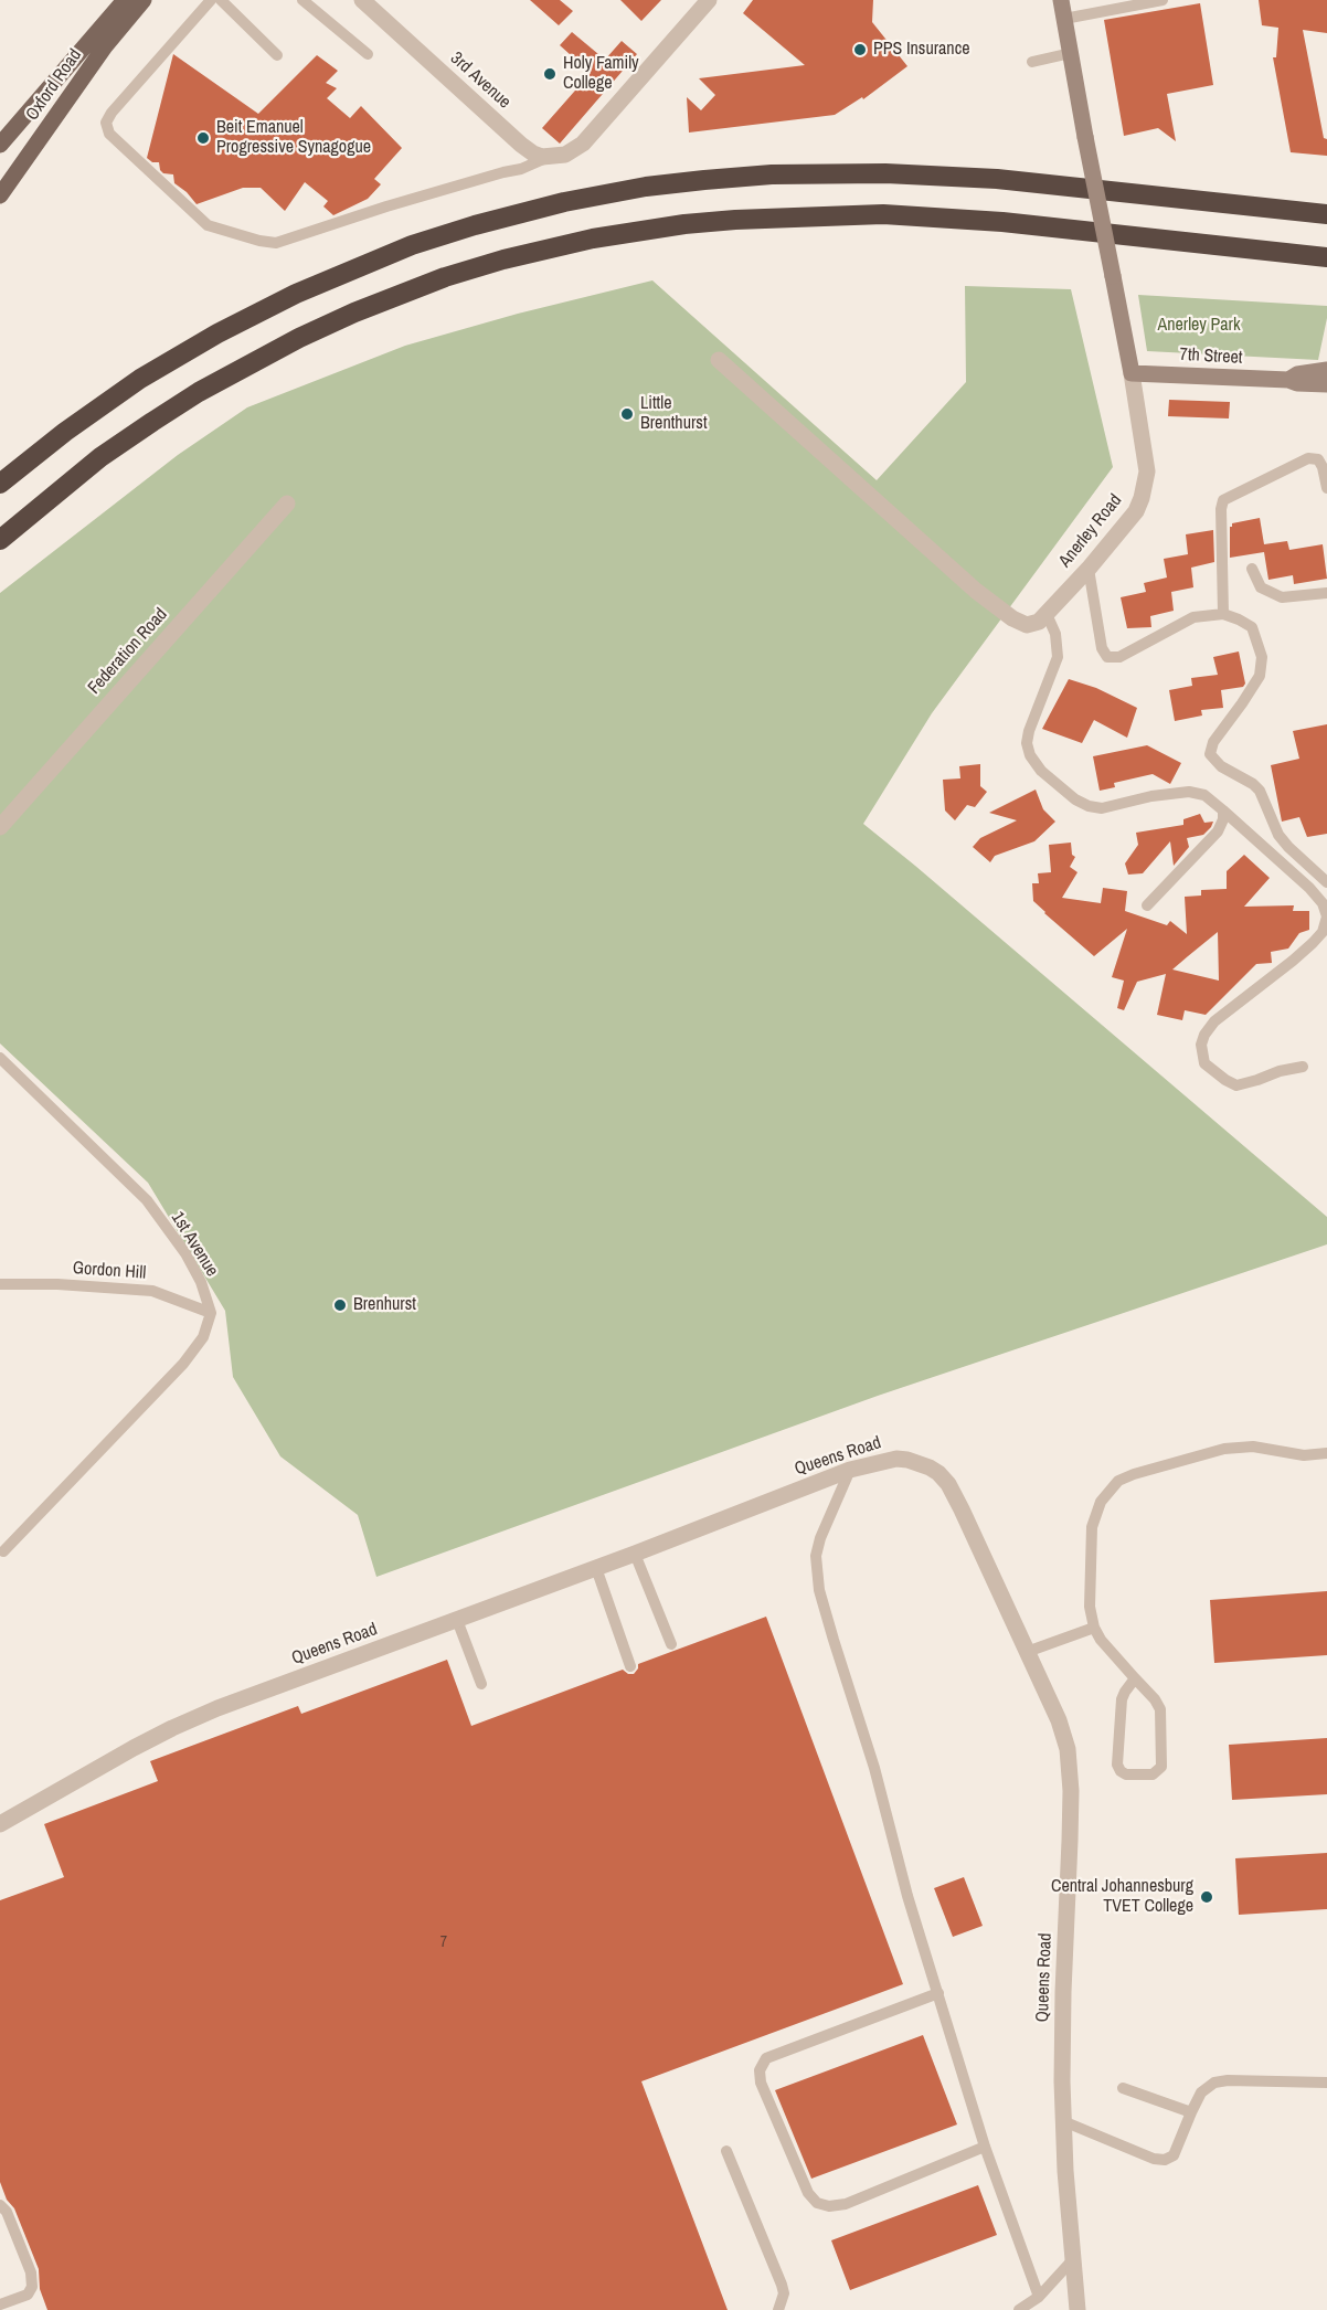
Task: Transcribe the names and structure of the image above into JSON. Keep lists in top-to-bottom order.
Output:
{
  "streets": {
    "main road": ["Oxford Road"],
    "street": [
      "3rd Avenue",
      "7th Street",
      "Anerley Road",
      "Federation Road",
      "Queens Road"
    ],
    "lane": ["1st Avenue", "Gordon Hill"]
  },
  "crossings": [
    ["7th Street", "Anerley Road"],
    ["1st Avenue", "Gordon Hill"]
  ],
  "parks": ["Anerley Park"],
  "places": [
    "PPS Insurance",
    "Holy Family College",
    "Beit Emanuel Progressive Synagogue",
    "Little Brenthurst",
    "Brenhurst",
    "Central Johannesburg TVET College"
  ],
  "house_numbers": ["7"]
}
